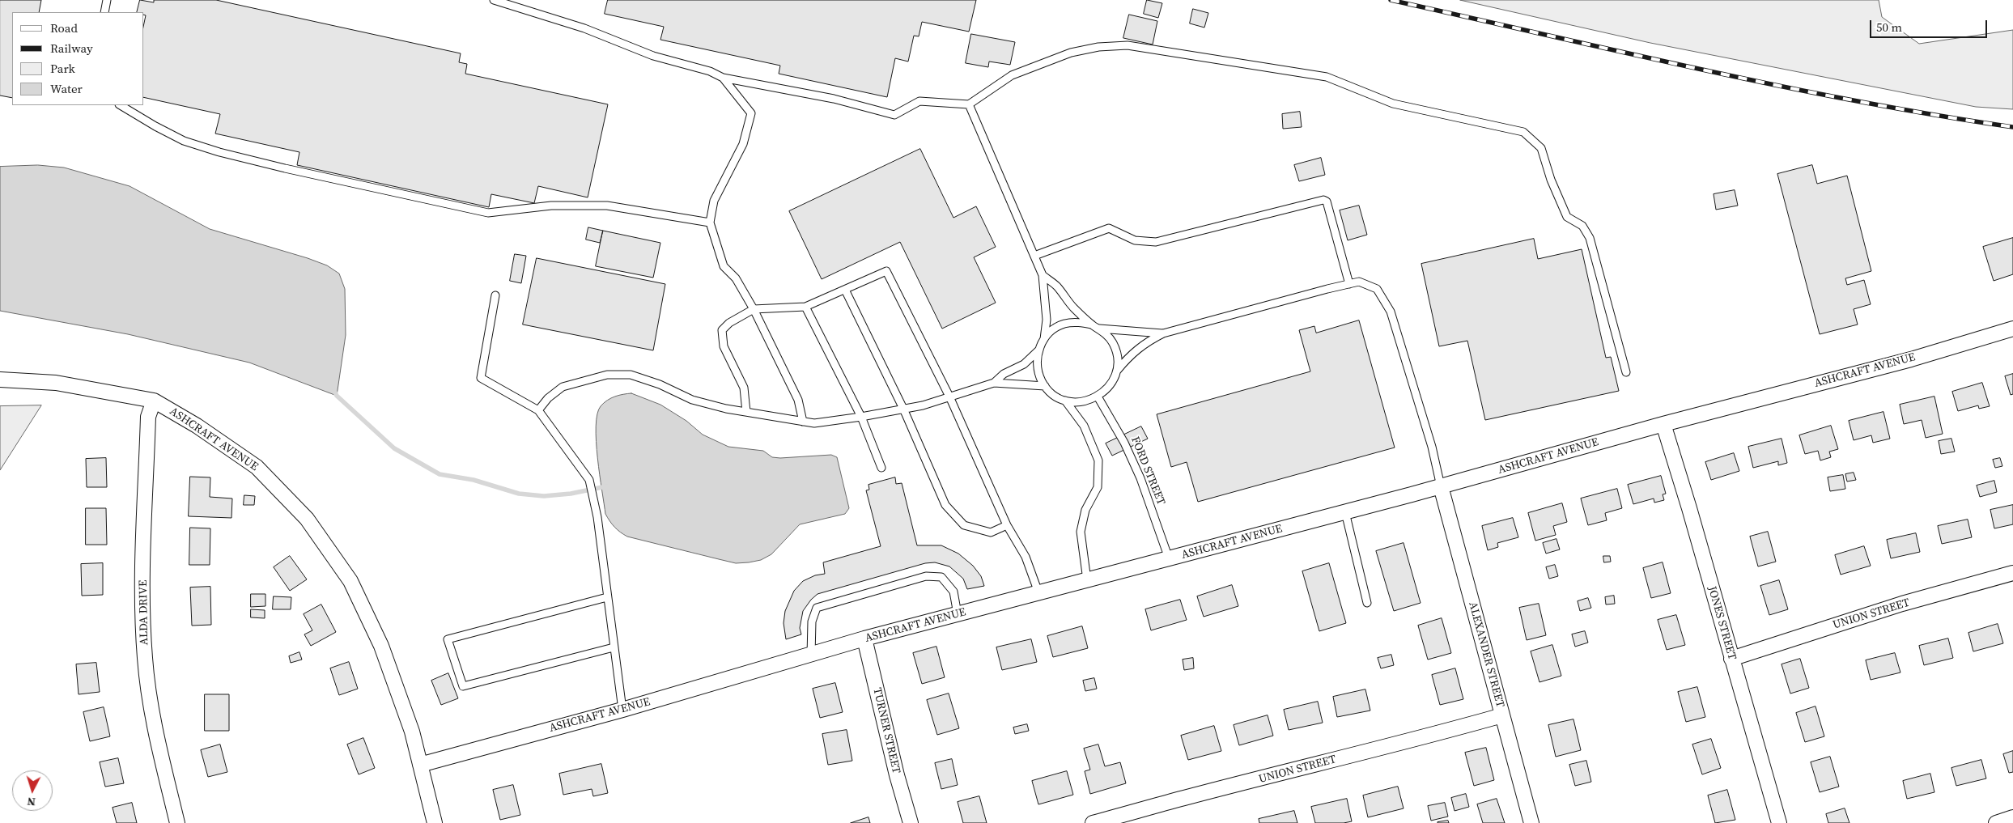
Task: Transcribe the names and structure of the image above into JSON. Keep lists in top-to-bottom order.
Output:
{
  "streets": {
    "street": [
      "ASHCRAFT AVENUE",
      "ALDA DRIVE",
      "UNION STREET",
      "JONES STREET",
      "ALEXANDER STREET",
      "TURNER STREET"
    ],
    "lane": ["FORD STREET"]
  },
  "crossings": [
    ["ASHCRAFT AVENUE", "FORD STREET"],
    ["ASHCRAFT AVENUE", "ALDA DRIVE"],
    ["ASHCRAFT AVENUE", "JONES STREET"],
    ["ASHCRAFT AVENUE", "ALEXANDER STREET"],
    ["ASHCRAFT AVENUE", "TURNER STREET"],
    ["UNION STREET", "JONES STREET"],
    ["UNION STREET", "ALEXANDER STREET"]
  ],
  "legend": [
    "Road",
    "Railway",
    "Park",
    "Water"
  ],
  "scale_bar": "50 m",
  "north": "bottom"
}
